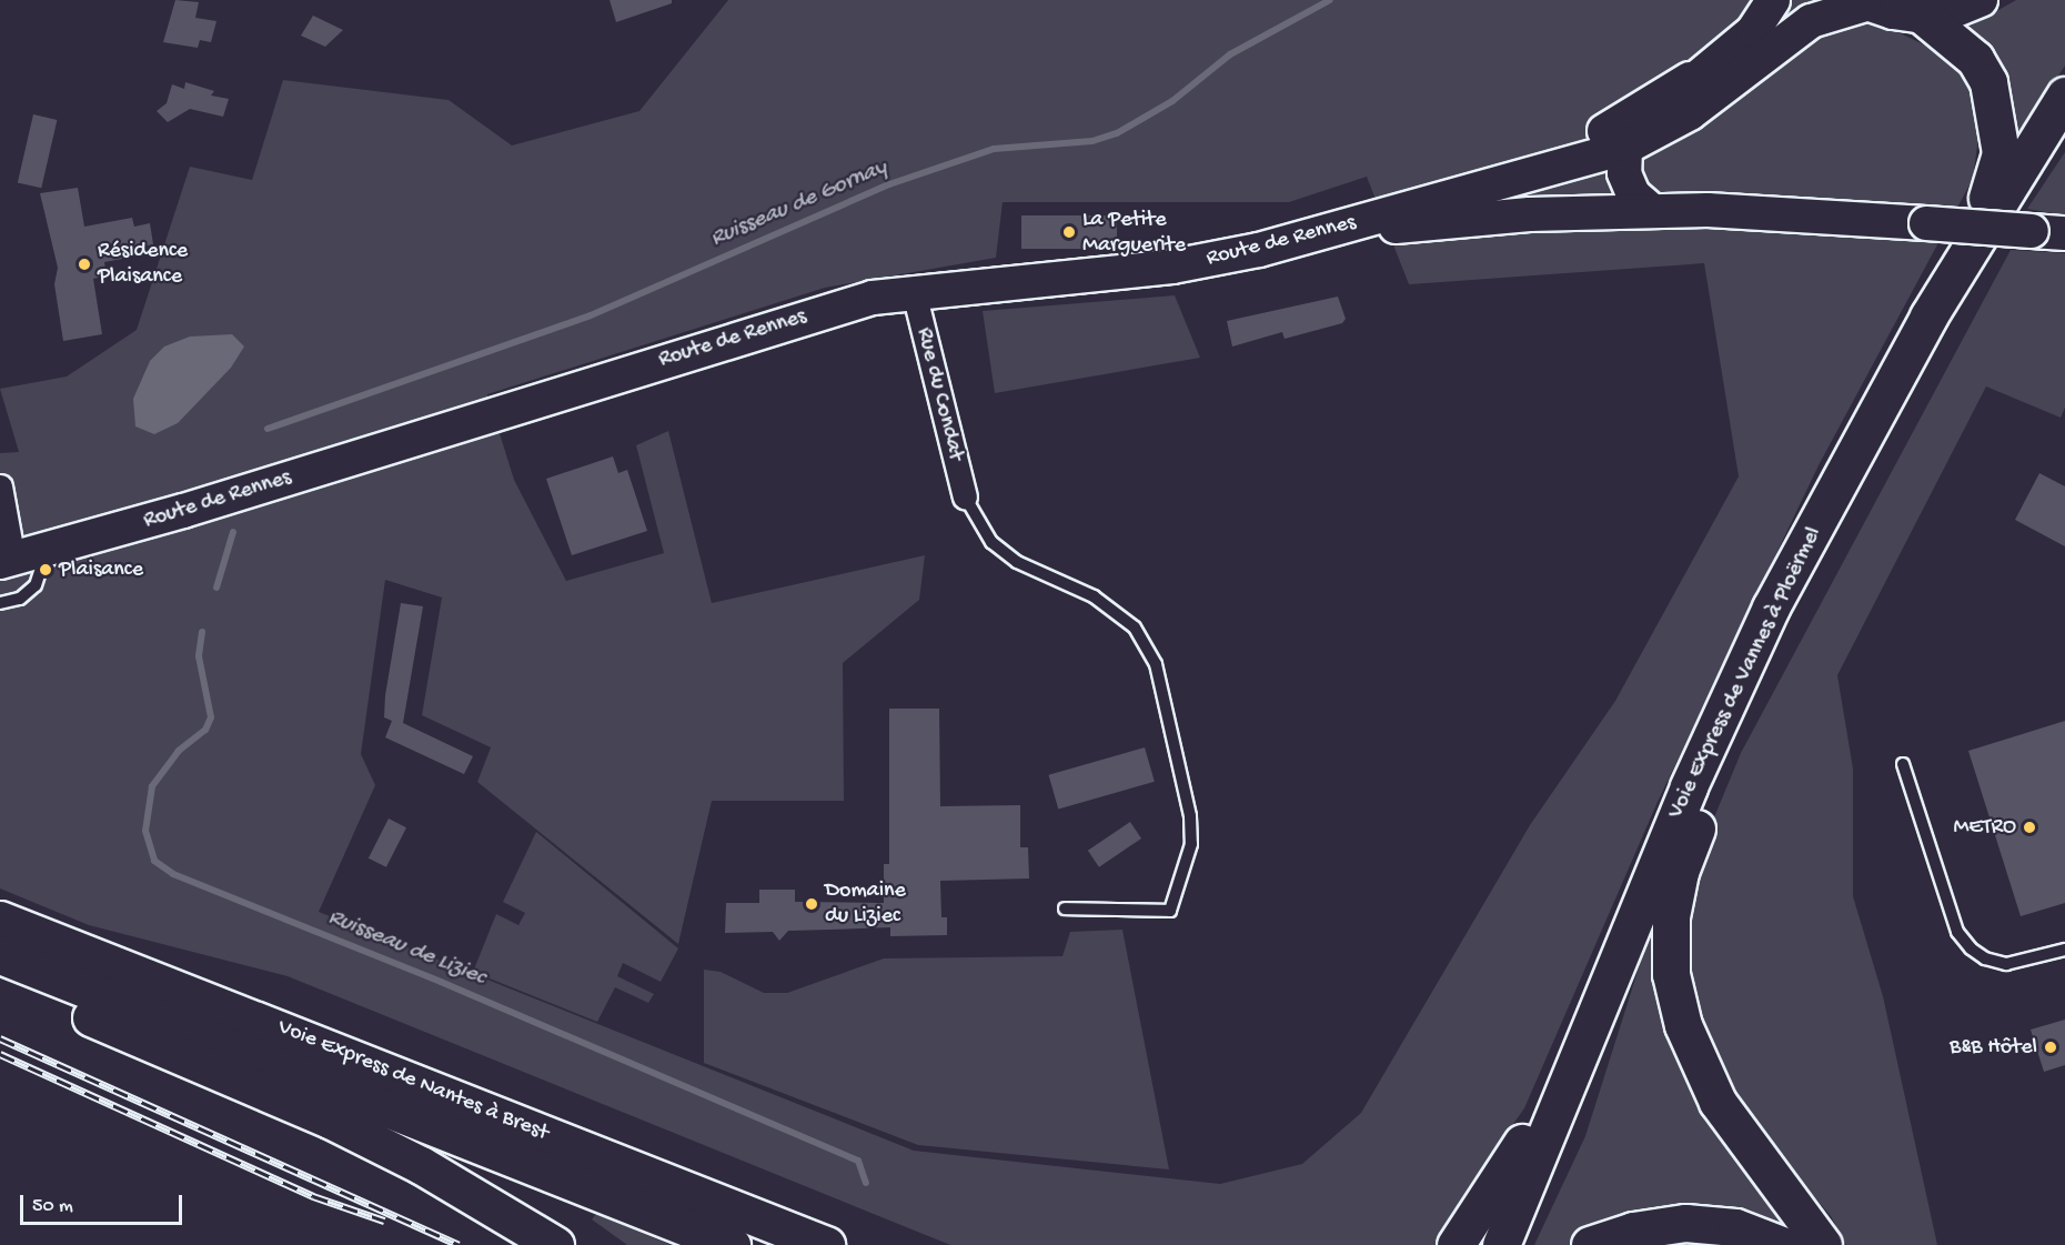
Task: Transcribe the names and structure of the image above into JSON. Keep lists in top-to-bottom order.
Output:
{
  "streets": {
    "highway": ["Voie Express de Vannes à Ploërmel", "Voie Express de Nantes à Brest"],
    "main road": ["Route de Rennes"],
    "street": ["Rue du Condat"]
  },
  "crossings": [
    ["Route de Rennes", "Rue du Condat"]
  ],
  "water": ["Ruisseau de Gornay", "Ruisseau de Liziec"],
  "places": [
    "La Petite Marguerite",
    "Résidence Plaisance",
    "Plaisance",
    "METRO",
    "Domaine du Liziec",
    "B&B Hôtel"
  ],
  "scale_bar": "50 m"
}
